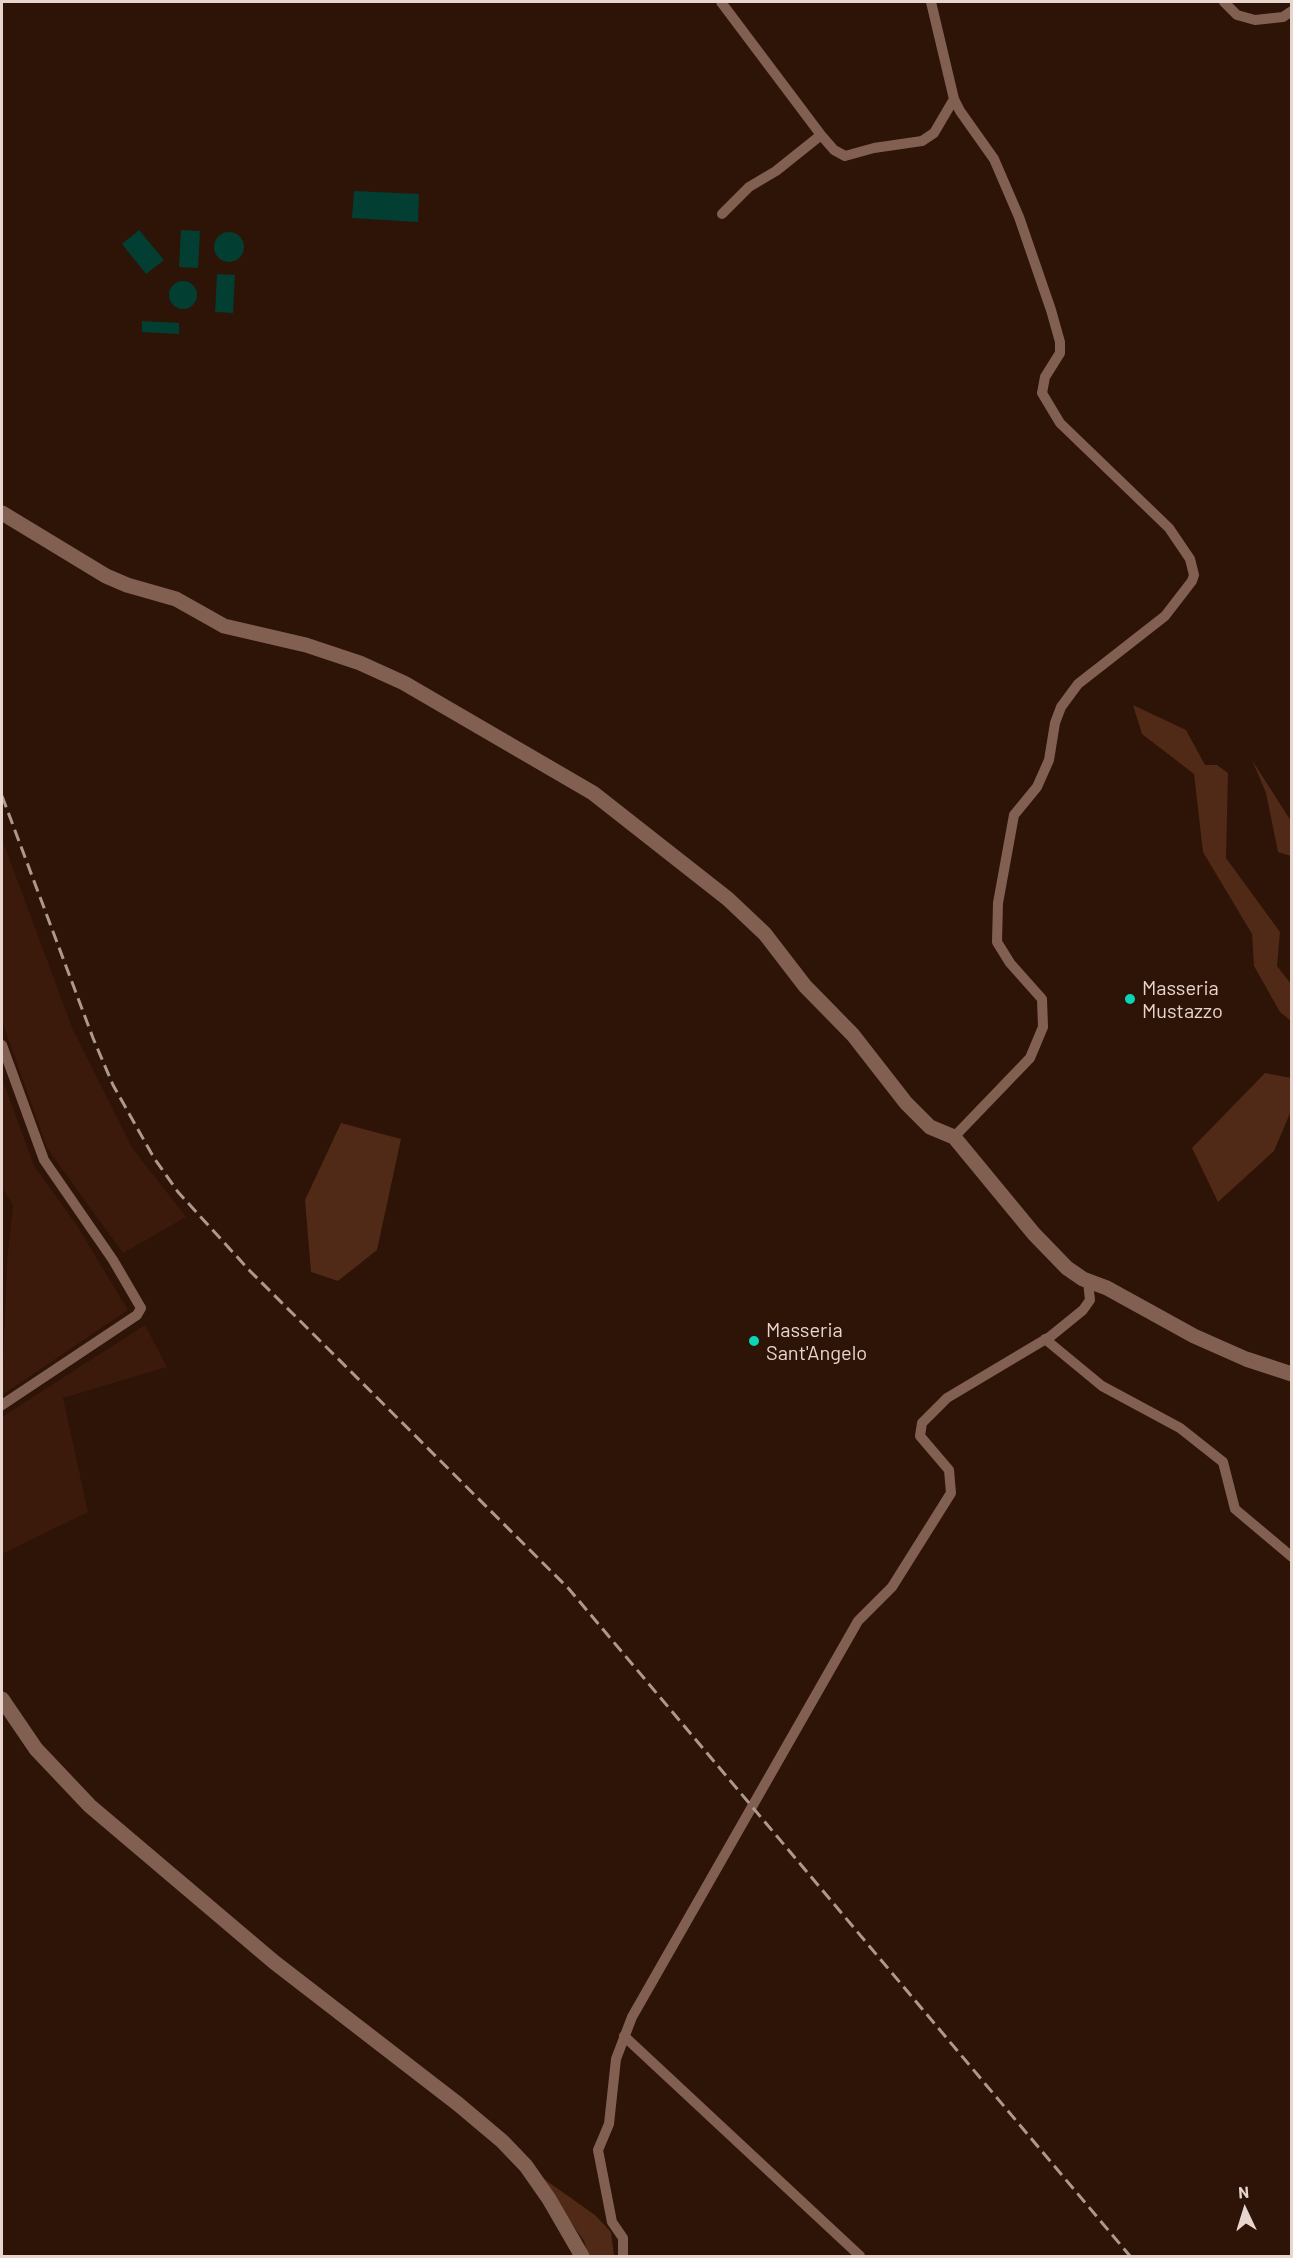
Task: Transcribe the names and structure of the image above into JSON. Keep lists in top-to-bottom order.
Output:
{
  "places": ["Masseria Mustazzo", "Masseria Sant'Angelo"],
  "north": "top"
}
